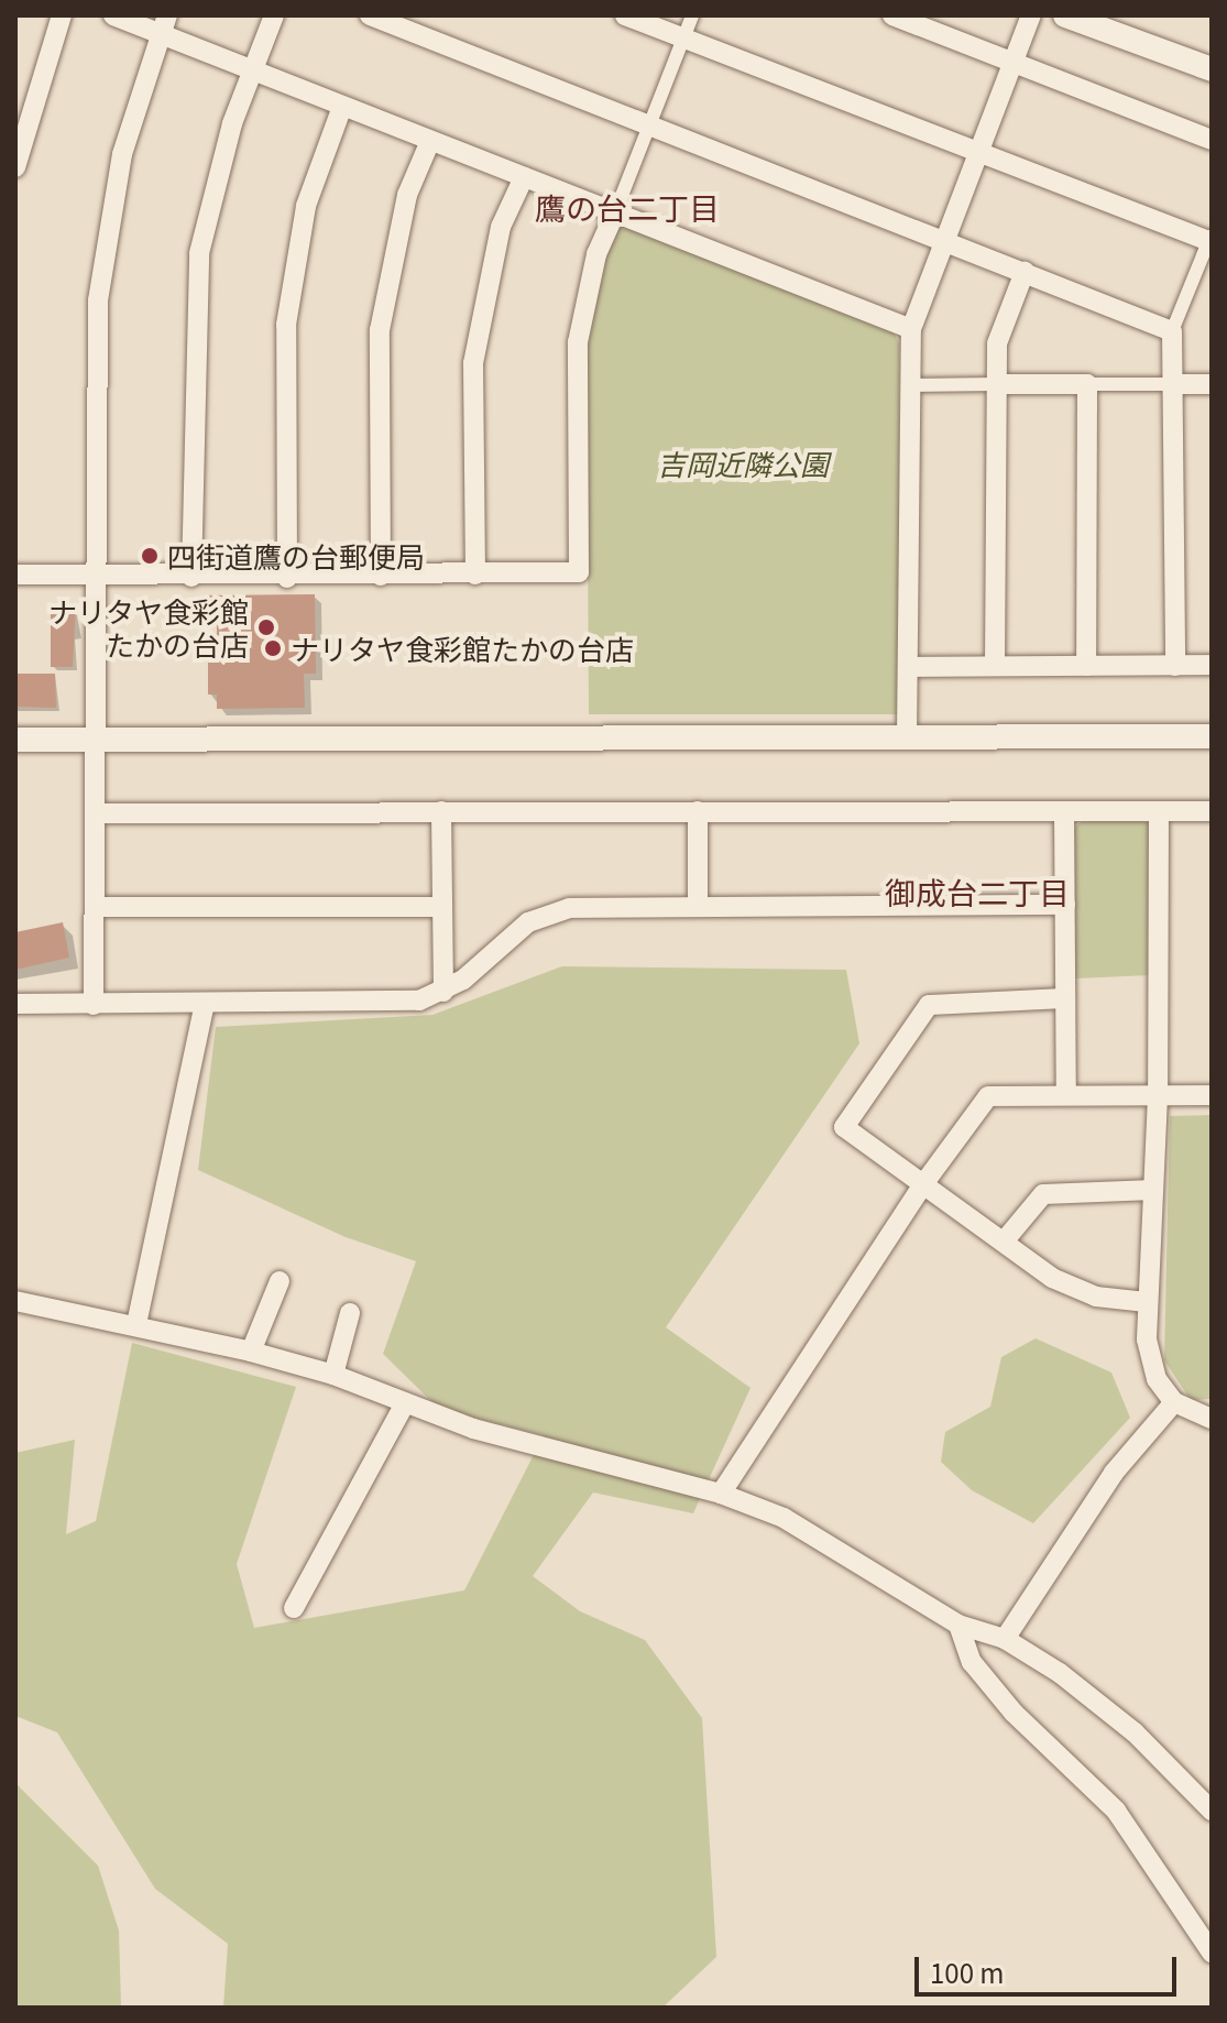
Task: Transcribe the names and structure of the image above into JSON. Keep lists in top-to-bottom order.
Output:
{
  "districts": ["鷹の台二丁目", "御成台二丁目"],
  "parks": ["吉岡近隣公園"],
  "places": ["四街道鷹の台郵便局", "ナリタヤ食彩館 たかの台店", "ナリタヤ食彩館たかの台店"],
  "scale_bar": "100 m"
}
